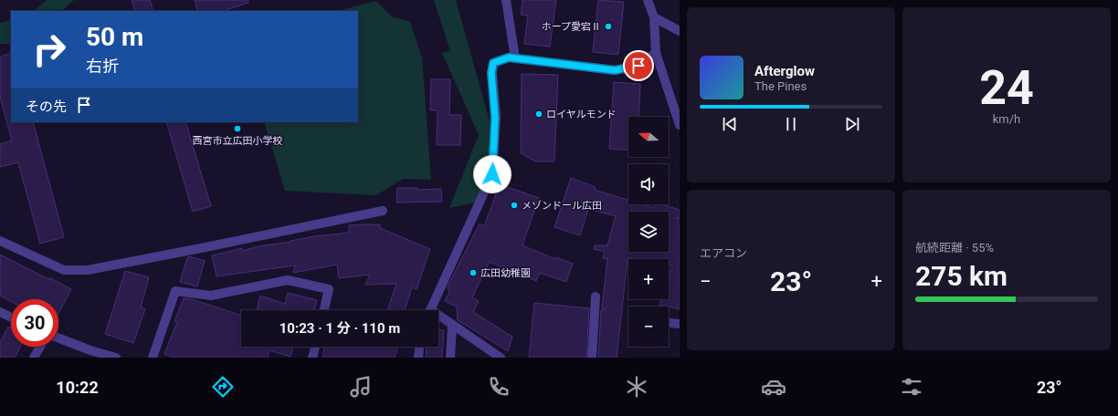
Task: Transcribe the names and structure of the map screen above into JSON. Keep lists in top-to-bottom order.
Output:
{
  "places": [
    "ホープ愛宕Ⅱ",
    "ロイヤルモンド",
    "西宮市立広田小学校",
    "メゾンドール広田",
    "広田幼稚園"
  ],
  "north": "left",
  "page": {
    "tile": [
      ["24", "km/h"],
      "エアコン",
      ["航続距離 · 55%", "275 km"]
    ],
    "turn": ["50 m", "右折"],
    "song": ["Afterglow", "The Pines"],
    "then": "その先",
    "map_buttons": ["+", "−"],
    "heat": ["−", "23°", "+"],
    "limit": "30",
    "trip": "10:23 · 1 分 · 110 m",
    "tabs": ["10:22", "23°"]
  }
}
